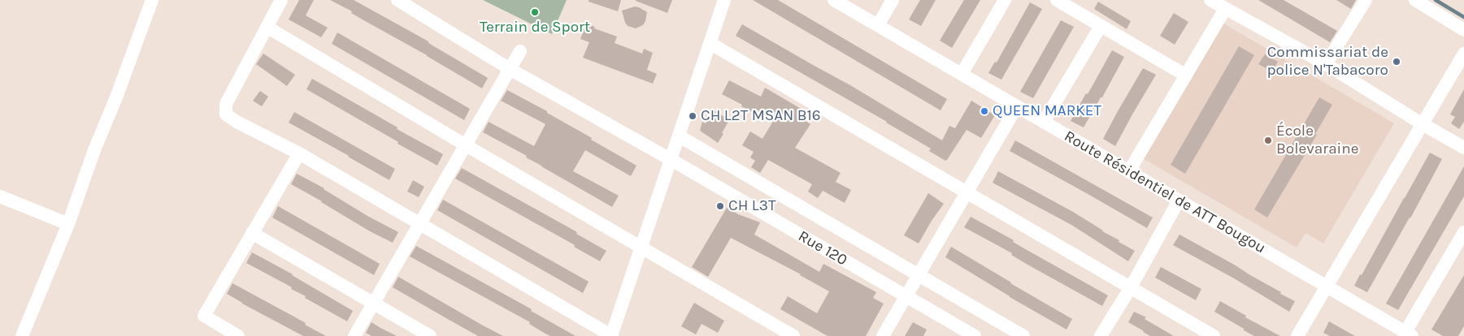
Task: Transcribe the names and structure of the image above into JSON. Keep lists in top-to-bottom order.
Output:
{
  "streets": {
    "street": ["Route Résidentiel de ATT Bougou", "Rue 120"]
  },
  "places": [
    "Terrain de Sport",
    "Commissariat de police N'Tabacoro",
    "QUEEN MARKET",
    "CH L2T MSAN B16",
    "École Bolevaraine",
    "CH L3T"
  ]
}
